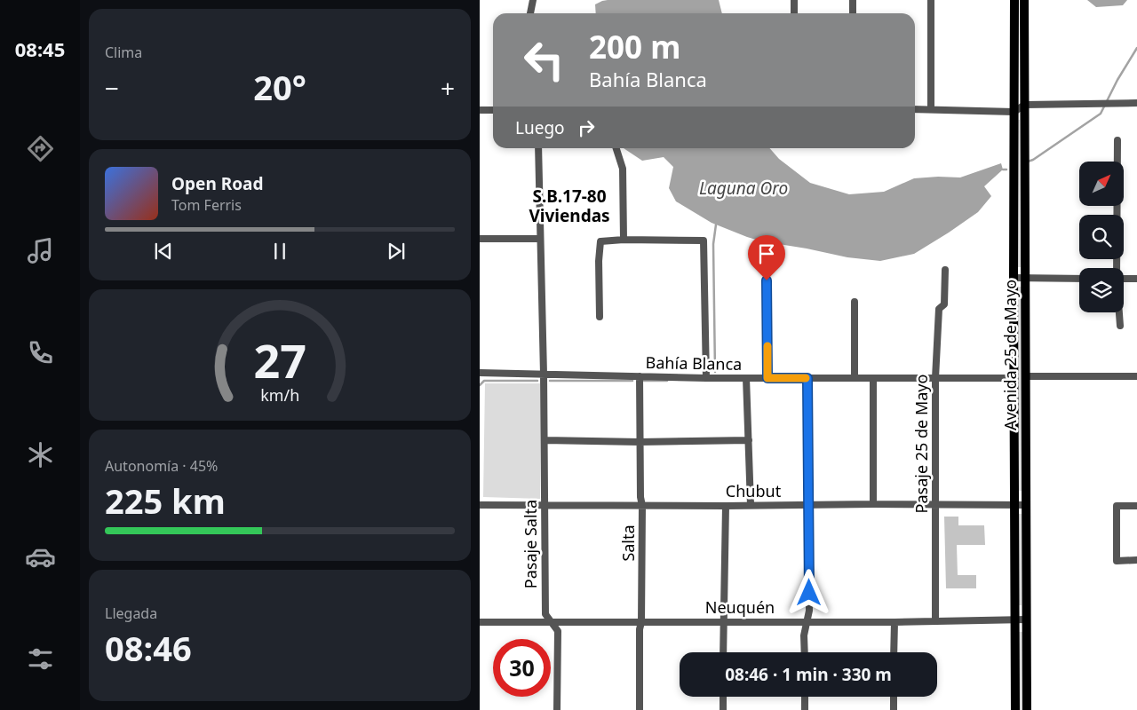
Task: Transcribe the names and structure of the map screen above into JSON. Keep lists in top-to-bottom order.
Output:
{
  "streets": {
    "main road": ["Avenida 25 de Mayo"],
    "street": [
      "Bahía Blanca",
      "Pasaje 25 de Mayo",
      "Chubut",
      "Salta",
      "Pasaje Salta",
      "Neuquén"
    ]
  },
  "crossings": [
    ["Avenida 25 de Mayo", "Bahía Blanca"],
    ["Avenida 25 de Mayo", "Chubut"],
    ["Avenida 25 de Mayo", "Neuquén"],
    ["Bahía Blanca", "Pasaje 25 de Mayo"],
    ["Bahía Blanca", "Salta"],
    ["Bahía Blanca", "Pasaje Salta"],
    ["Pasaje 25 de Mayo", "Chubut"],
    ["Pasaje 25 de Mayo", "Neuquén"],
    ["Chubut", "Salta"],
    ["Chubut", "Pasaje Salta"],
    ["Salta", "Neuquén"],
    ["Pasaje Salta", "Neuquén"]
  ],
  "districts": ["S.B.17-80 Viviendas"],
  "water": ["Laguna Oro"],
  "north": "top right",
  "page": {
    "tabs": "08:45",
    "tile": [
      "Clima",
      ["Autonomía · 45%", "225 km"],
      ["Llegada", "08:46"]
    ],
    "turn": ["200 m", "Bahía Blanca"],
    "heat": ["−", "20°", "+"],
    "then": "Luego",
    "song": ["Open Road", "Tom Ferris"],
    "limit": "30",
    "trip": "08:46 · 1 min · 330 m",
    "gauge": ["27", "km/h"]
  }
}
